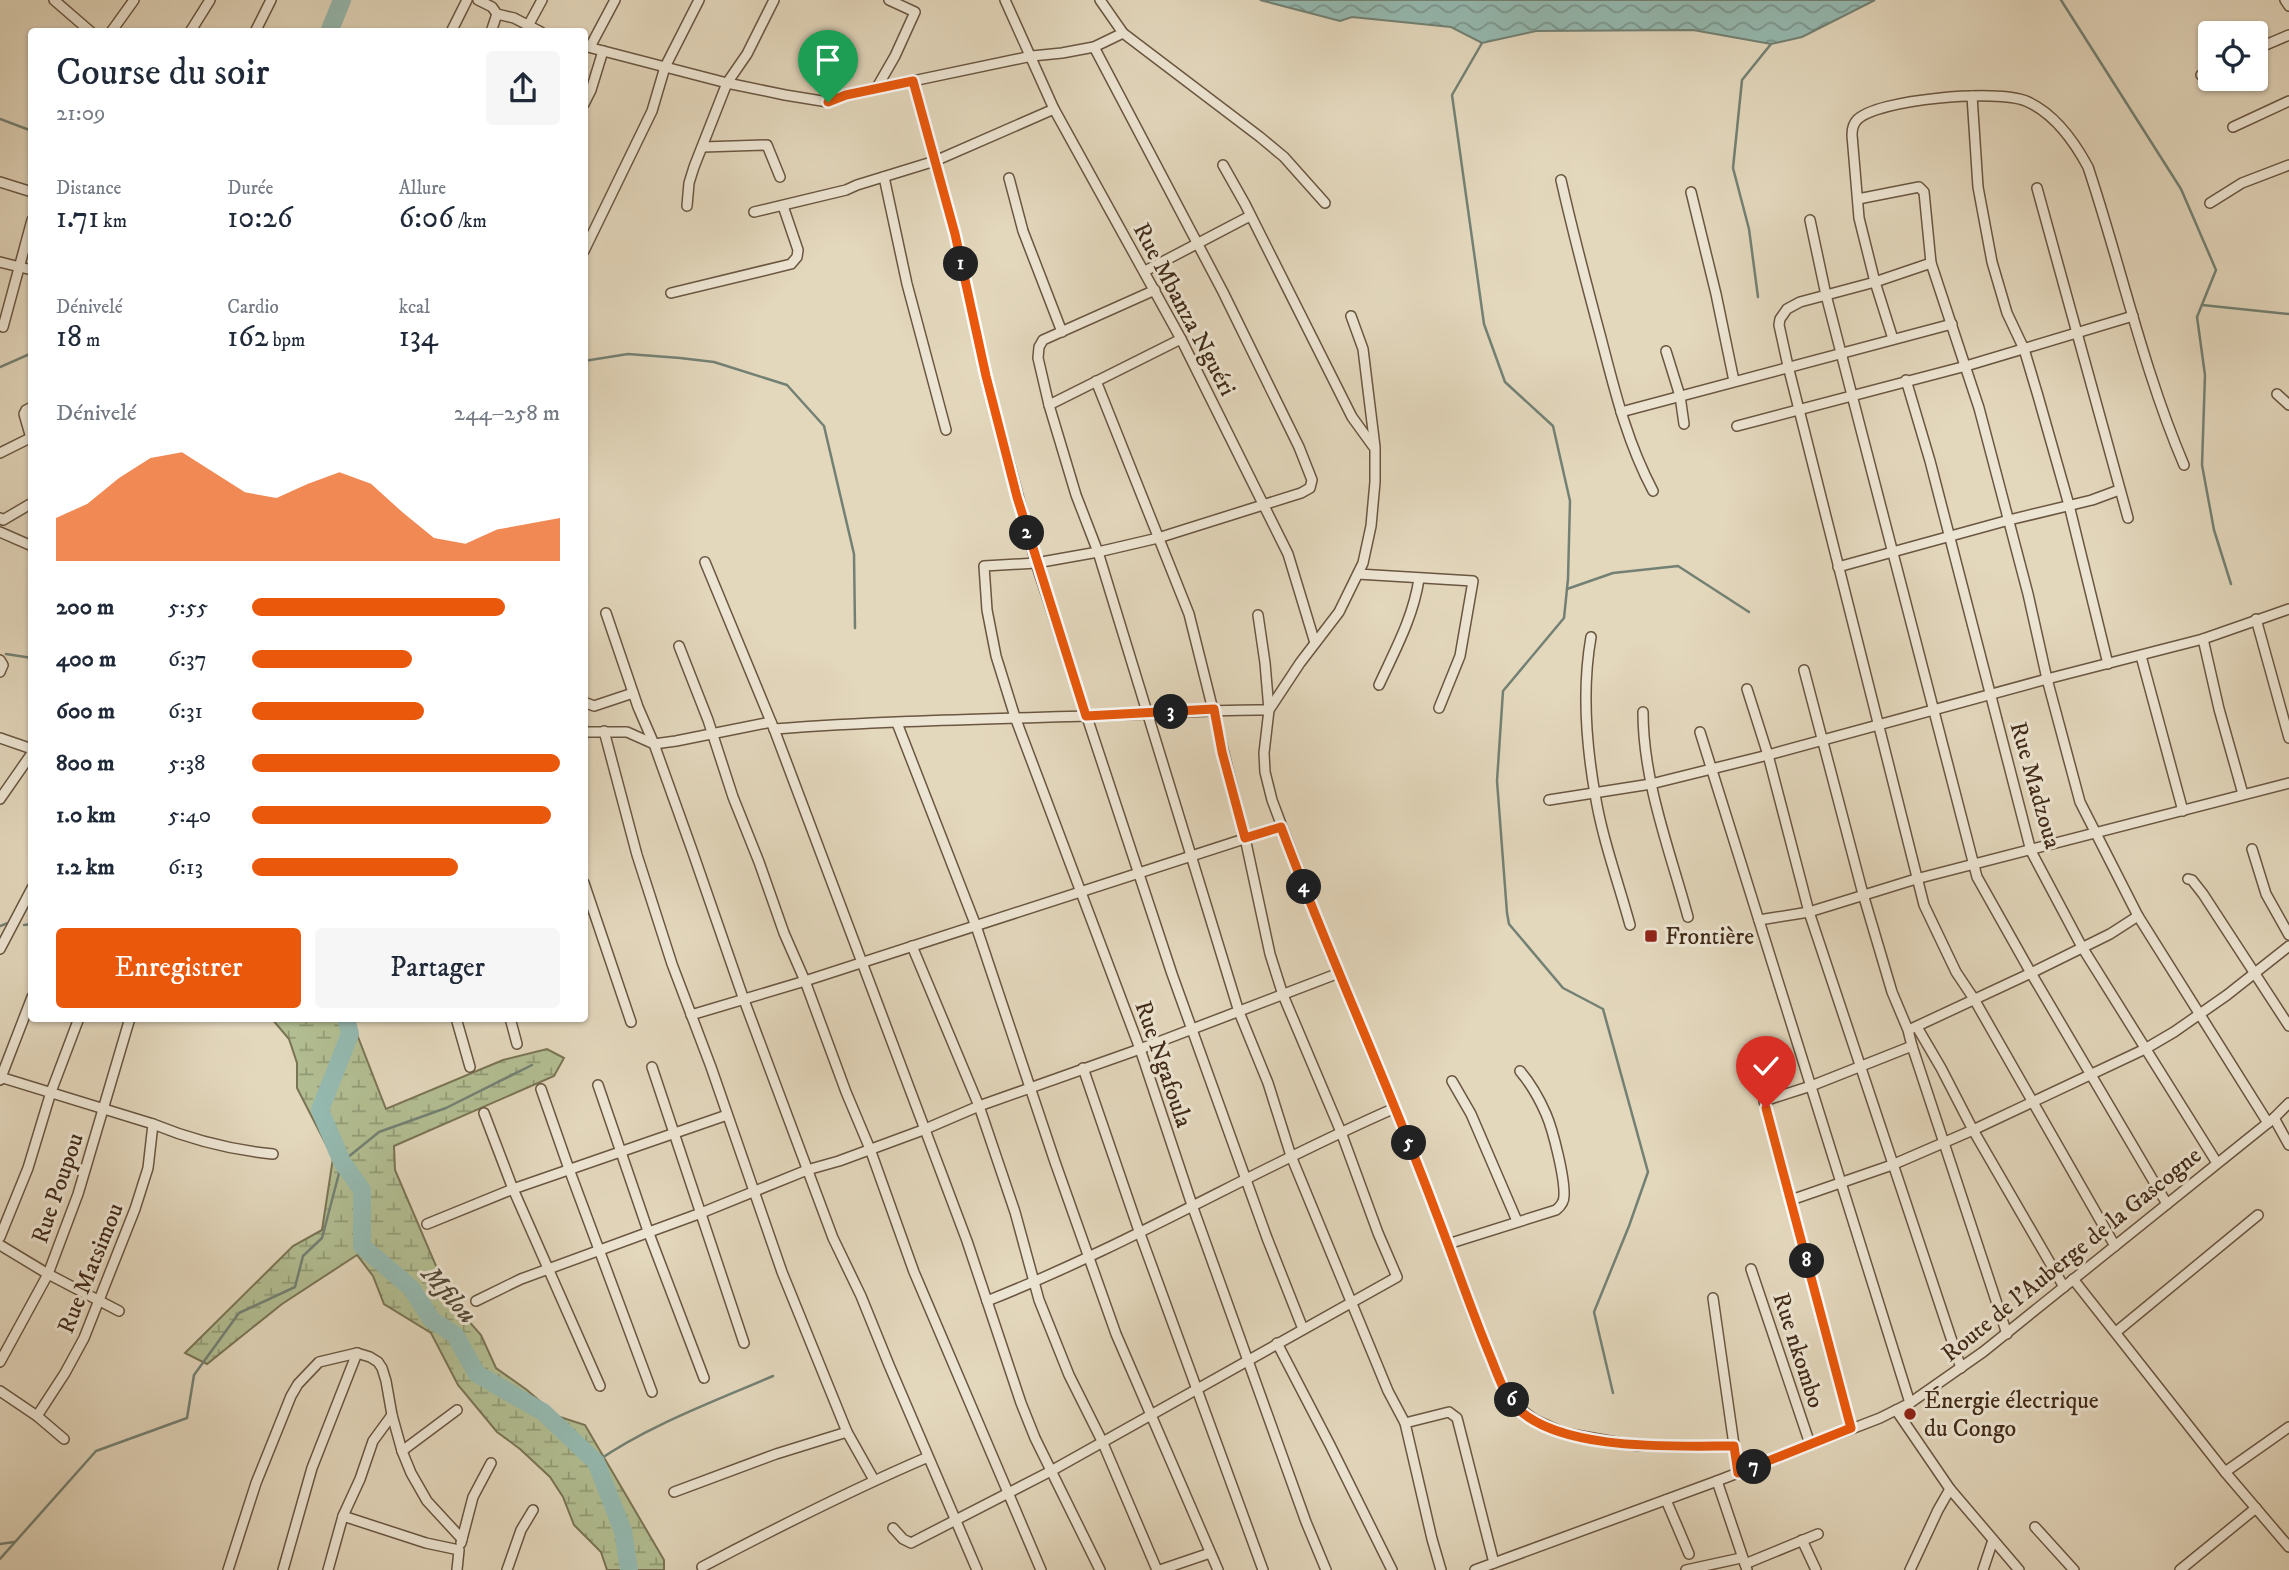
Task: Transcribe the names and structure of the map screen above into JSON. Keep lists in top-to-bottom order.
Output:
{
  "streets": {
    "street": [
      "Rue Mbanza Nguéri",
      "Rue Madzoua",
      "Rue Ngafoula",
      "Rue Poupou",
      "Route de l'Auberge de la Gascogne",
      "Rue Matsimou",
      "Rue nkombo"
    ]
  },
  "crossings": [
    ["Rue Madzoua", "Route de l'Auberge de la Gascogne"],
    ["Route de l'Auberge de la Gascogne", "Rue nkombo"]
  ],
  "water": ["Mfilou"],
  "places": {
    "transit": ["Frontière"],
    "other": ["Énergie électrique du Congo"]
  },
  "page": {
    "heading": ["Course du soir", "21:09"],
    "stats": [
      ["Distance", "1.71 km"],
      ["Durée", "10:26"],
      ["Allure", "6:06 /km"],
      ["Dénivelé", "18 m"],
      ["Cardio", "162 bpm"],
      ["kcal", "134"]
    ],
    "pins": [
      "1",
      "2",
      "3",
      "4",
      "5",
      "8",
      "6",
      "7"
    ],
    "chart": ["Dénivelé", "244–258 m"],
    "list": [
      {
        "name": "200 m",
        "note": "5:55"
      },
      {
        "name": "400 m",
        "note": "6:37"
      },
      {
        "name": "600 m",
        "note": "6:31"
      },
      {
        "name": "800 m",
        "note": "5:38"
      },
      {
        "name": "1.0 km",
        "note": "5:40"
      },
      {
        "name": "1.2 km",
        "note": "6:13"
      }
    ],
    "buttons": ["Enregistrer", "Partager"]
  }
}
